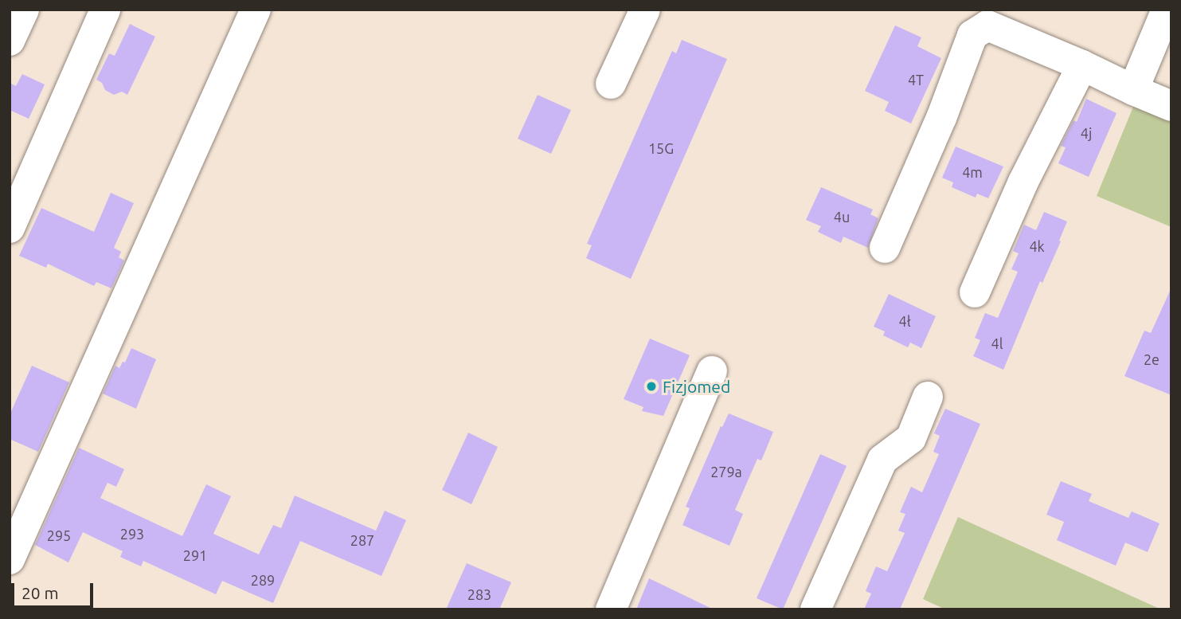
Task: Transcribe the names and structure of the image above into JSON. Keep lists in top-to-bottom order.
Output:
{
  "places": ["Fizjomed"],
  "house_numbers": [
    "4T",
    "4j",
    "15G",
    "4m",
    "4u",
    "4k",
    "4ł",
    "4l",
    "2e",
    "279a",
    "293",
    "295",
    "287",
    "291",
    "289",
    "283"
  ],
  "scale_bar": "20 m"
}
